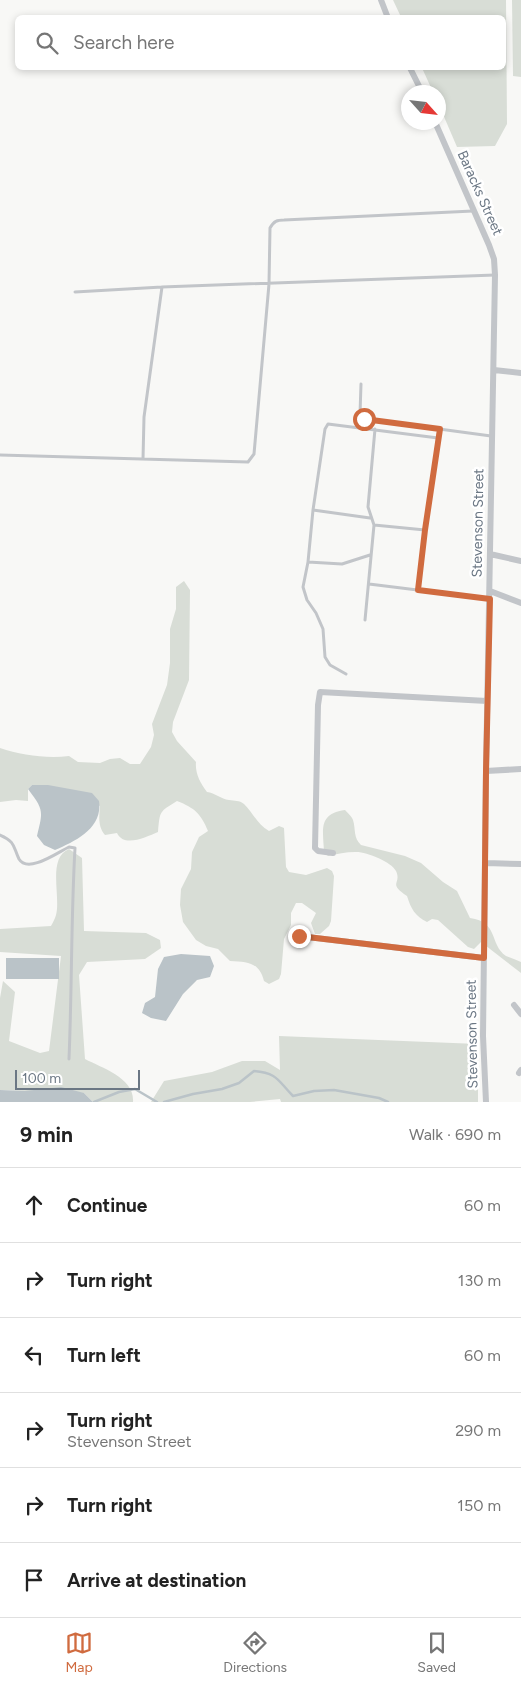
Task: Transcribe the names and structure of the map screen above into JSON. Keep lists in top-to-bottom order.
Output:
{
  "streets": {
    "street": ["Baracks Street", "Stevenson Street"]
  },
  "crossings": [
    ["Baracks Street", "Stevenson Street"]
  ],
  "scale_bar": "100 m",
  "north": "bottom right",
  "page": {
    "search": "Search here",
    "scale": "100 m",
    "heading": ["9 min", "Walk · 690 m"],
    "list": [
      ["Continue", "60 m"],
      ["Turn right", "130 m"],
      ["Turn left", "60 m"],
      ["Turn right", "Stevenson Street", "290 m"],
      ["Turn right", "150 m"],
      "Arrive at destination"
    ],
    "nav": ["Map", "Directions", "Saved"]
  }
}
